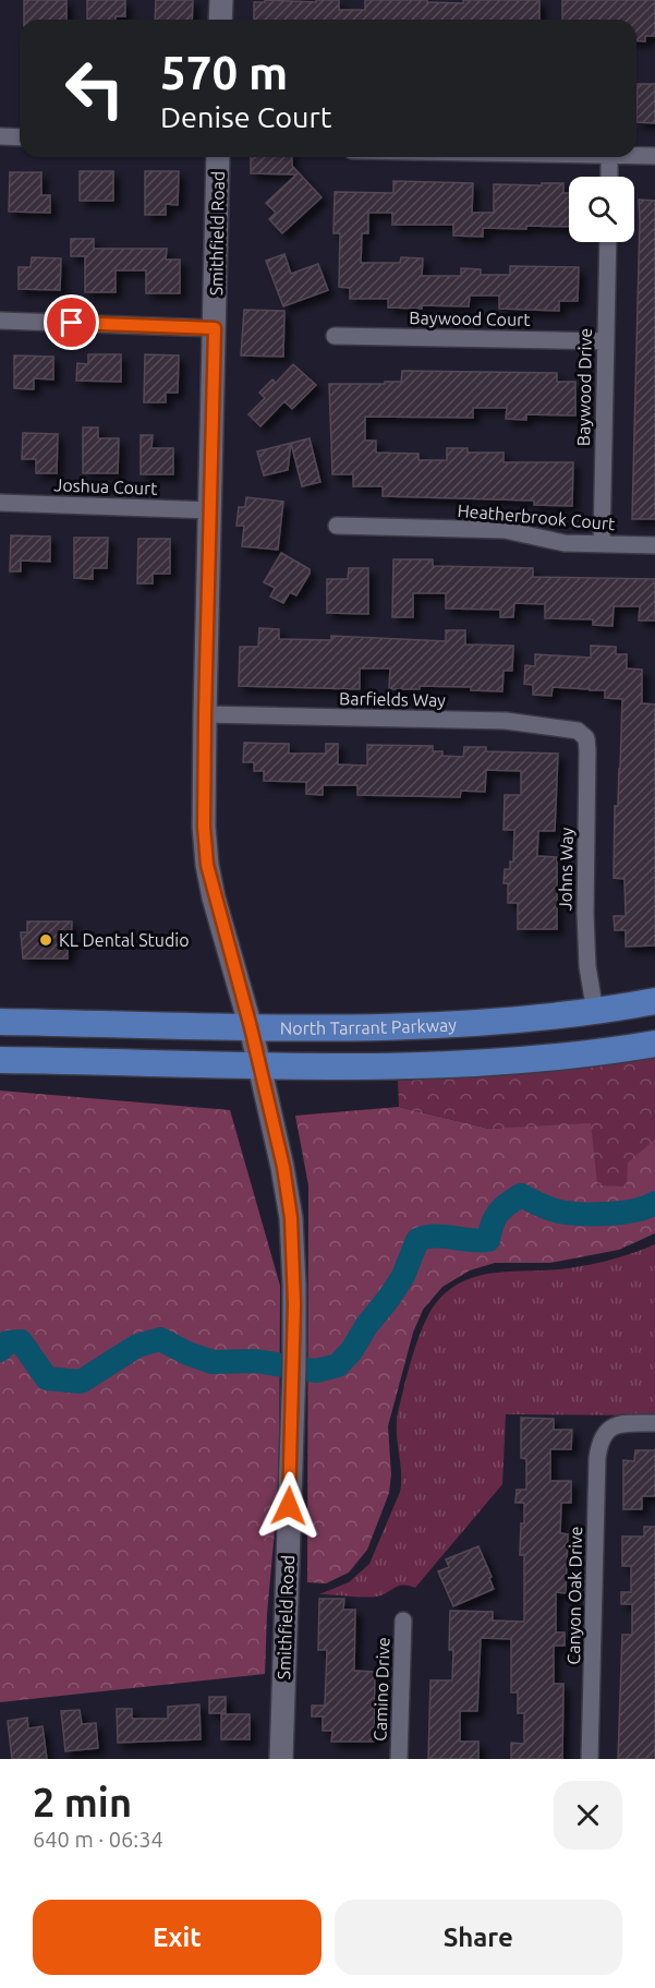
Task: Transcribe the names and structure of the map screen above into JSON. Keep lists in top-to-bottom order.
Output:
{
  "streets": {
    "main road": ["Smithfield Road", "North Tarrant Parkway"],
    "street": [
      "Baywood Court",
      "Baywood Drive",
      "Joshua Court",
      "Heatherbrook Court",
      "Barfields Way",
      "Johns Way",
      "Canyon Oak Drive",
      "Camino Drive"
    ]
  },
  "crossings": [
    ["Smithfield Road", "Joshua Court"],
    ["Smithfield Road", "Barfields Way"],
    ["Smithfield Road", "North Tarrant Parkway"],
    ["Baywood Court", "Baywood Drive"],
    ["Baywood Drive", "Heatherbrook Court"],
    ["Barfields Way", "Johns Way"],
    ["Johns Way", "North Tarrant Parkway"]
  ],
  "places": ["KL Dental Studio"],
  "page": {
    "turn": ["570 m", "Denise Court"],
    "heading": ["2 min", "640 m · 06:34"],
    "buttons": ["Exit", "Share"]
  }
}
